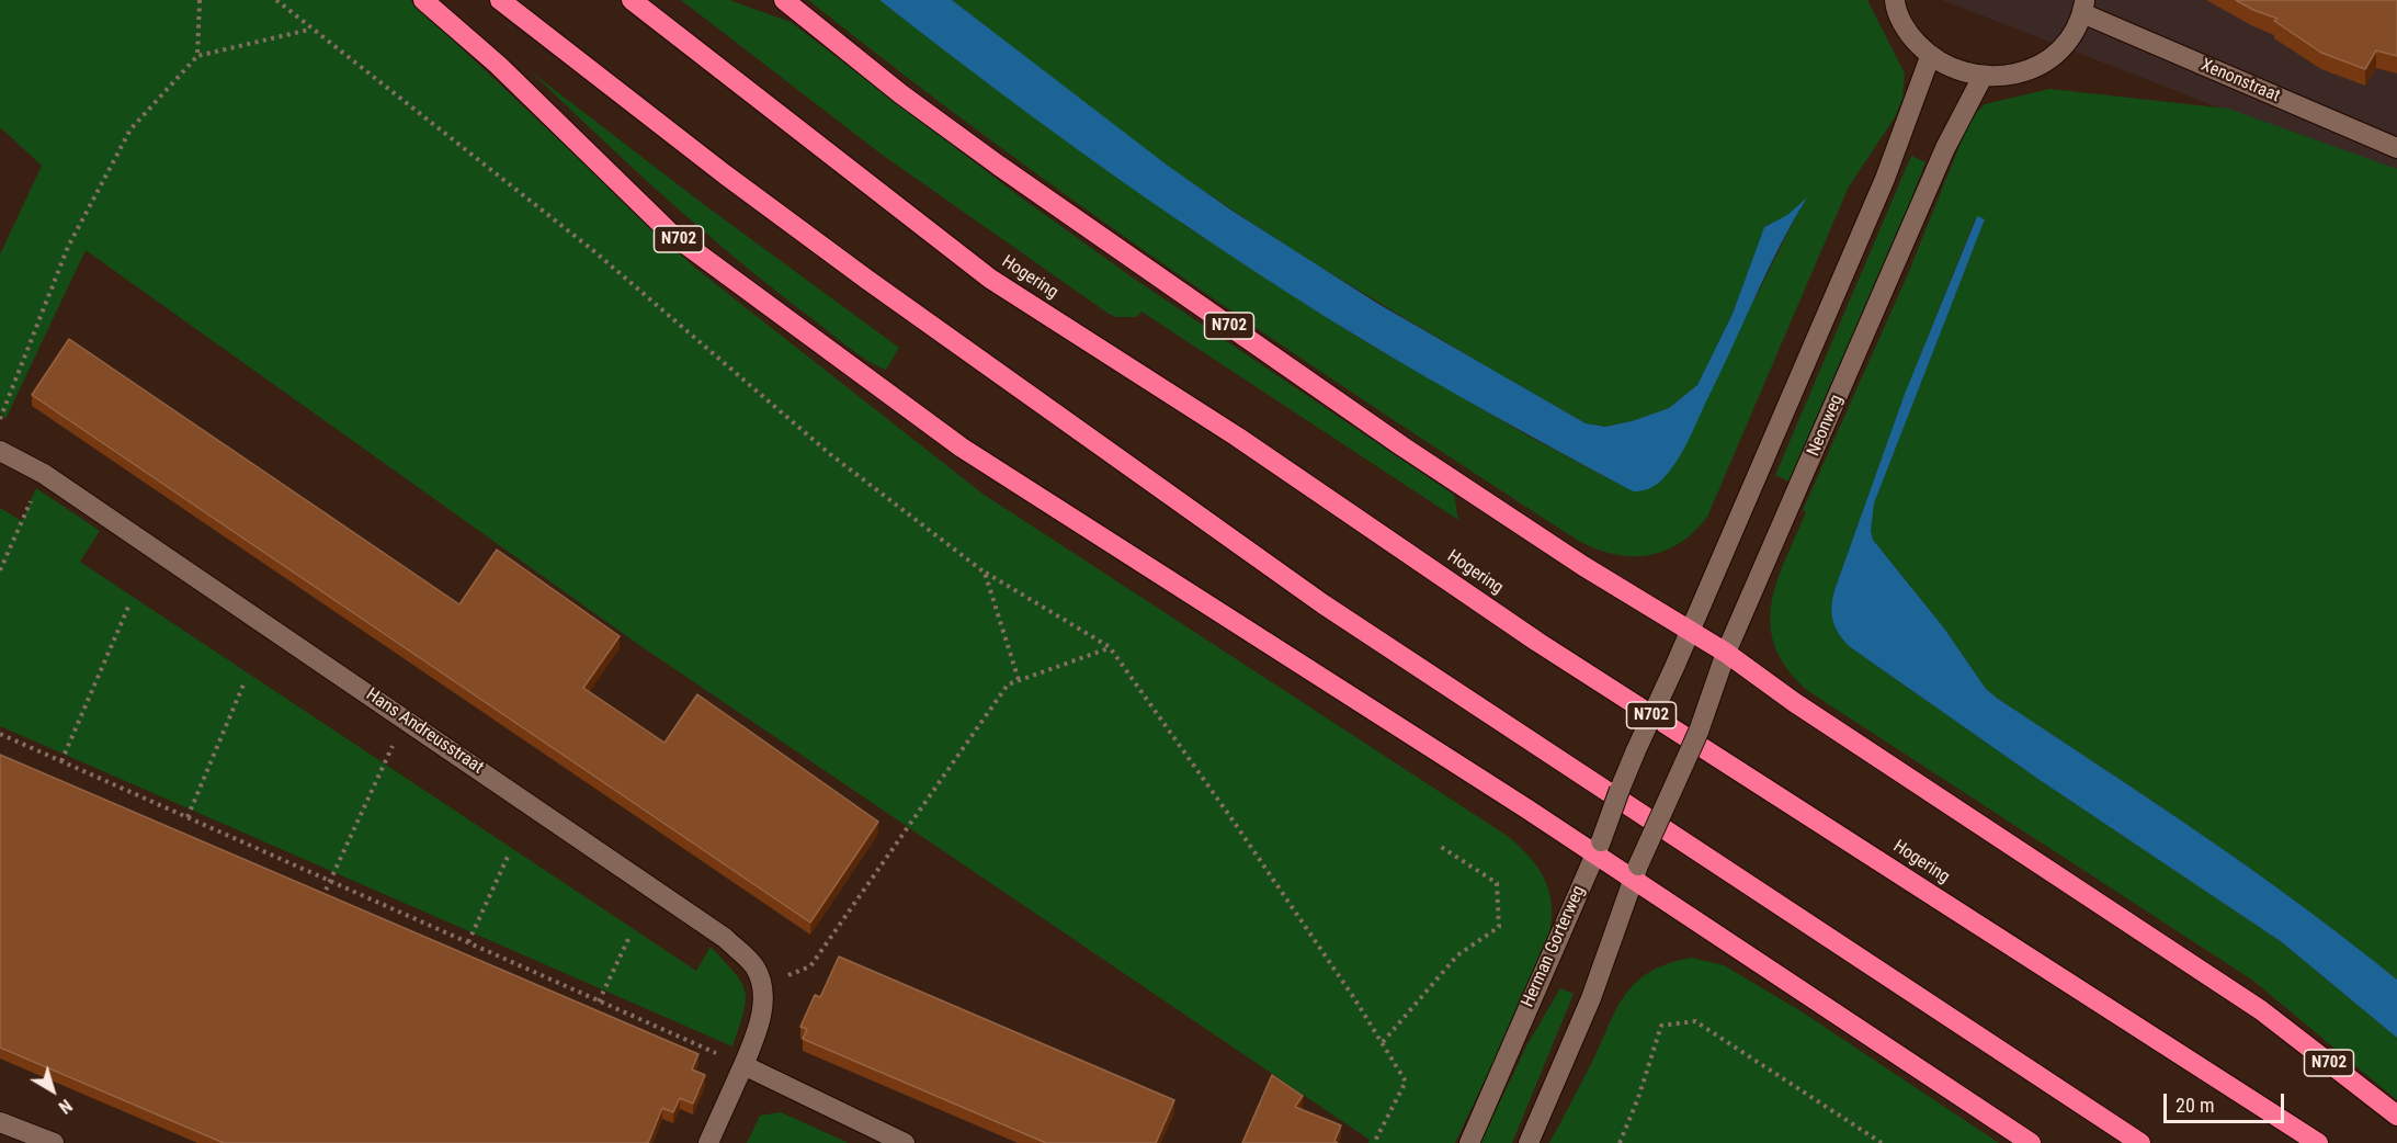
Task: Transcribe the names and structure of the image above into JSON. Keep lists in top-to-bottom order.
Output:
{
  "streets": {
    "highway": ["N702", "Hogering"],
    "street": [
      "Xenonstraat",
      "Neonweg",
      "Hans Andreusstraat",
      "Herman Gorterweg"
    ]
  },
  "crossings": [
    ["N702", "Neonweg"],
    ["N702", "Herman Gorterweg"]
  ],
  "scale_bar": "20 m",
  "north": "bottom right"
}
